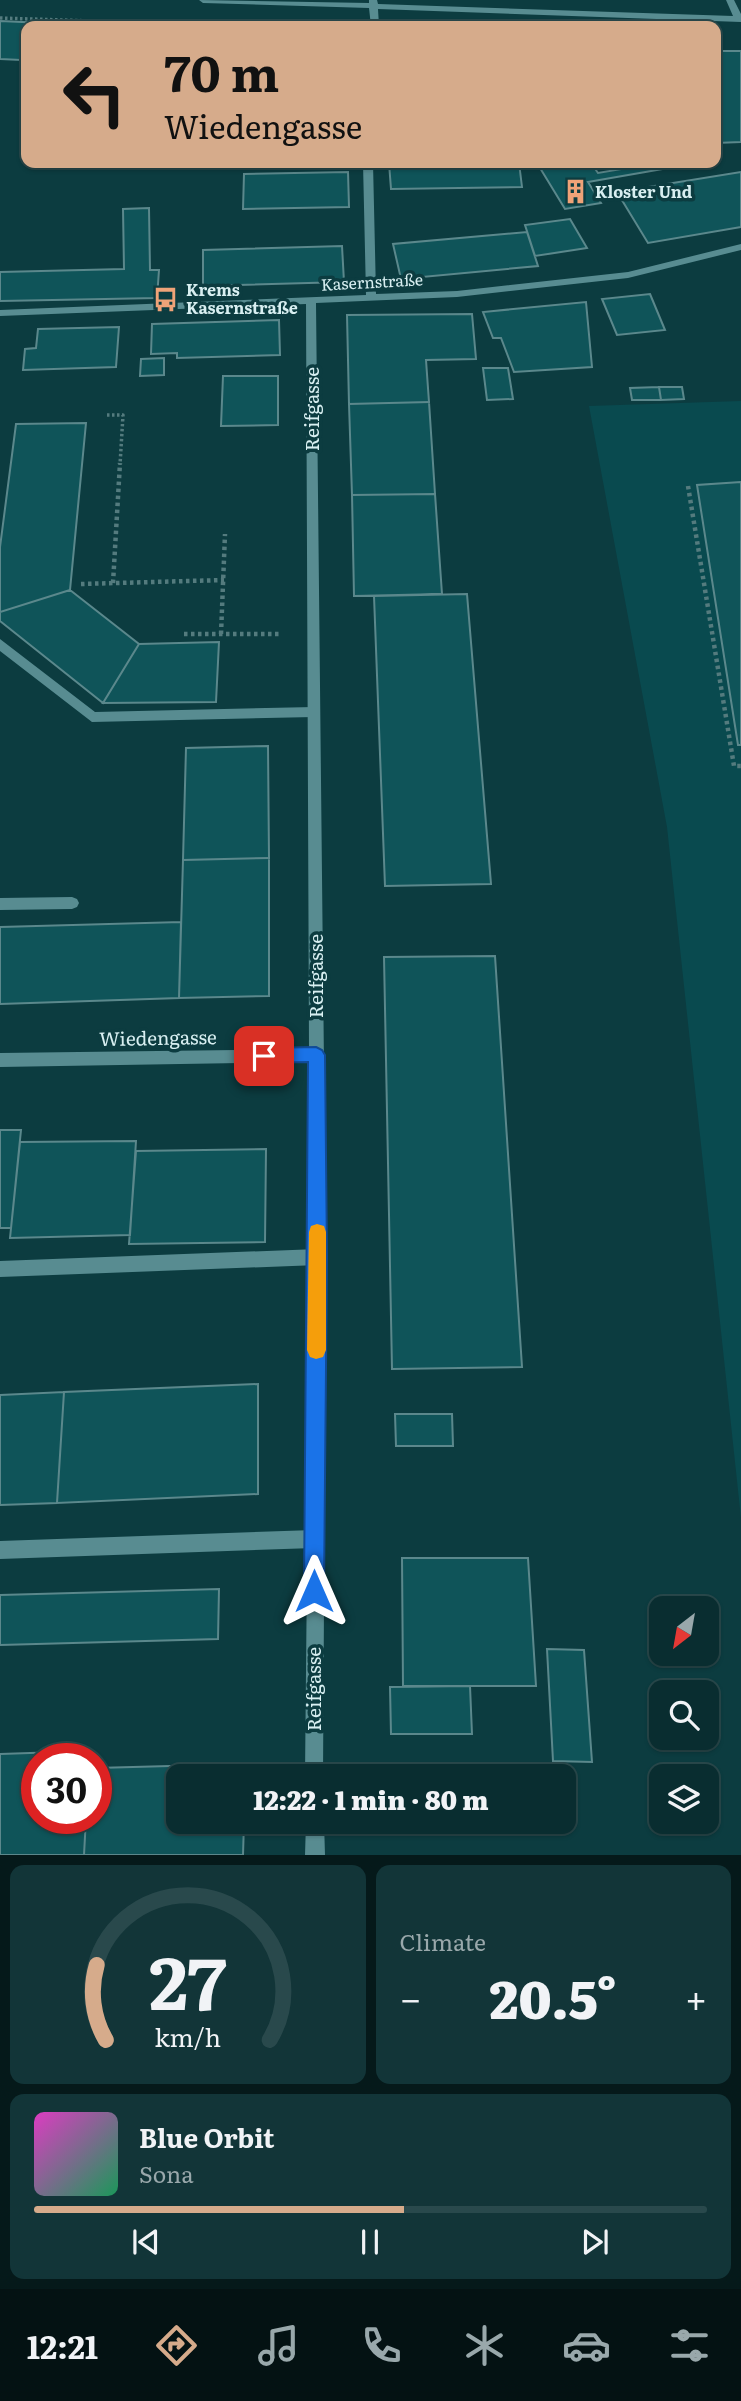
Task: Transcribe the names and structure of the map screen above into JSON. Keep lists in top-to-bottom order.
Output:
{
  "streets": {
    "street": ["Kasernstraße", "Reifgasse", "Wiedengasse"]
  },
  "crossings": [
    ["Kasernstraße", "Reifgasse"],
    ["Reifgasse", "Wiedengasse"]
  ],
  "places": {
    "building": ["Kloster Und"],
    "bus stop": ["Krems Kasernstraße"]
  },
  "north": "bottom left",
  "page": {
    "turn": ["70 m", "Wiedengasse"],
    "limit": "30",
    "trip": "12:22 · 1 min · 80 m",
    "tile": "Climate",
    "heat": ["−", "20.5°", "+"],
    "song": ["Blue Orbit", "Sona"],
    "tabs": "12:21",
    "gauge": ["27", "km/h"]
  }
}
